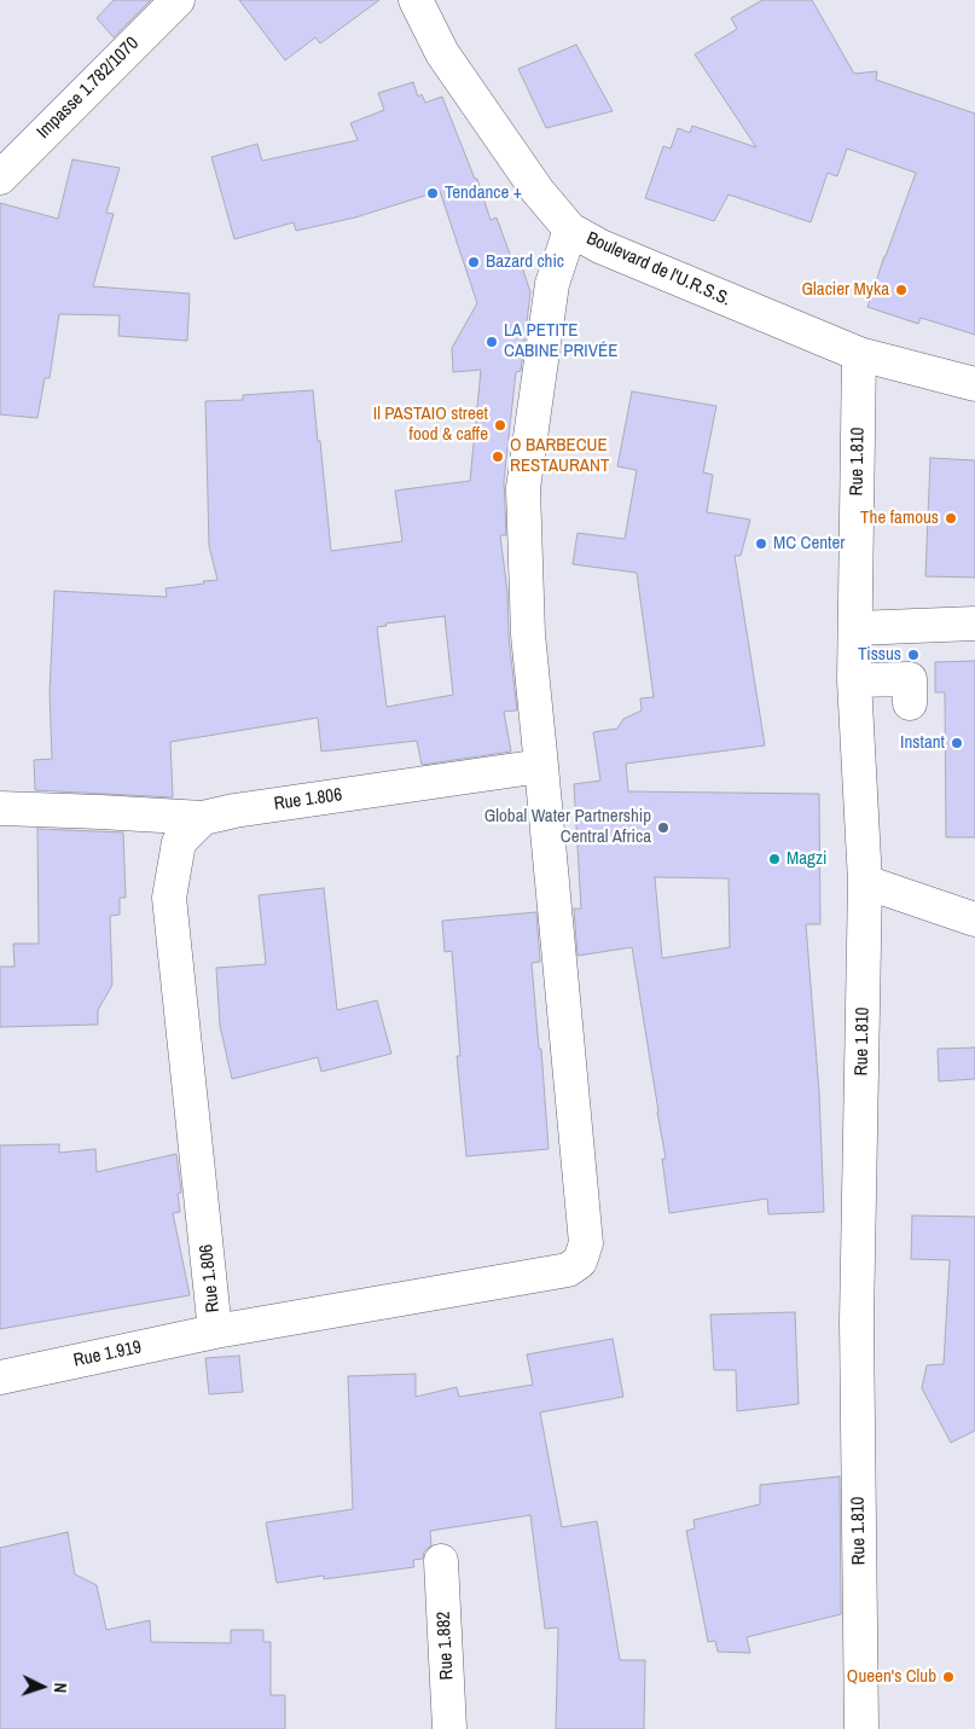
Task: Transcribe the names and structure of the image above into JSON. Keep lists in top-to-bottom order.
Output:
{
  "streets": {
    "street": [
      "Impasse 1.782/1070",
      "Boulevard de l'U.R.S.S.",
      "Rue 1.810",
      "Rue 1.806",
      "Rue 1.919",
      "Rue 1.882"
    ]
  },
  "crossings": [
    ["Boulevard de l'U.R.S.S.", "Rue 1.810"],
    ["Boulevard de l'U.R.S.S.", "Rue 1.806"],
    ["Rue 1.806", "Rue 1.919"]
  ],
  "places": [
    "Tendance +",
    "Bazard chic",
    "Glacier Myka",
    "LA PETITE CABINE PRIVÉE",
    "Il PASTAIO street food & caffe",
    "O BARBECUE RESTAURANT",
    "The famous",
    "MC Center",
    "Tissus",
    "Instant",
    "Global Water Partnership Central Africa",
    "Magzi",
    "Queen's Club"
  ],
  "north": "right"
}
